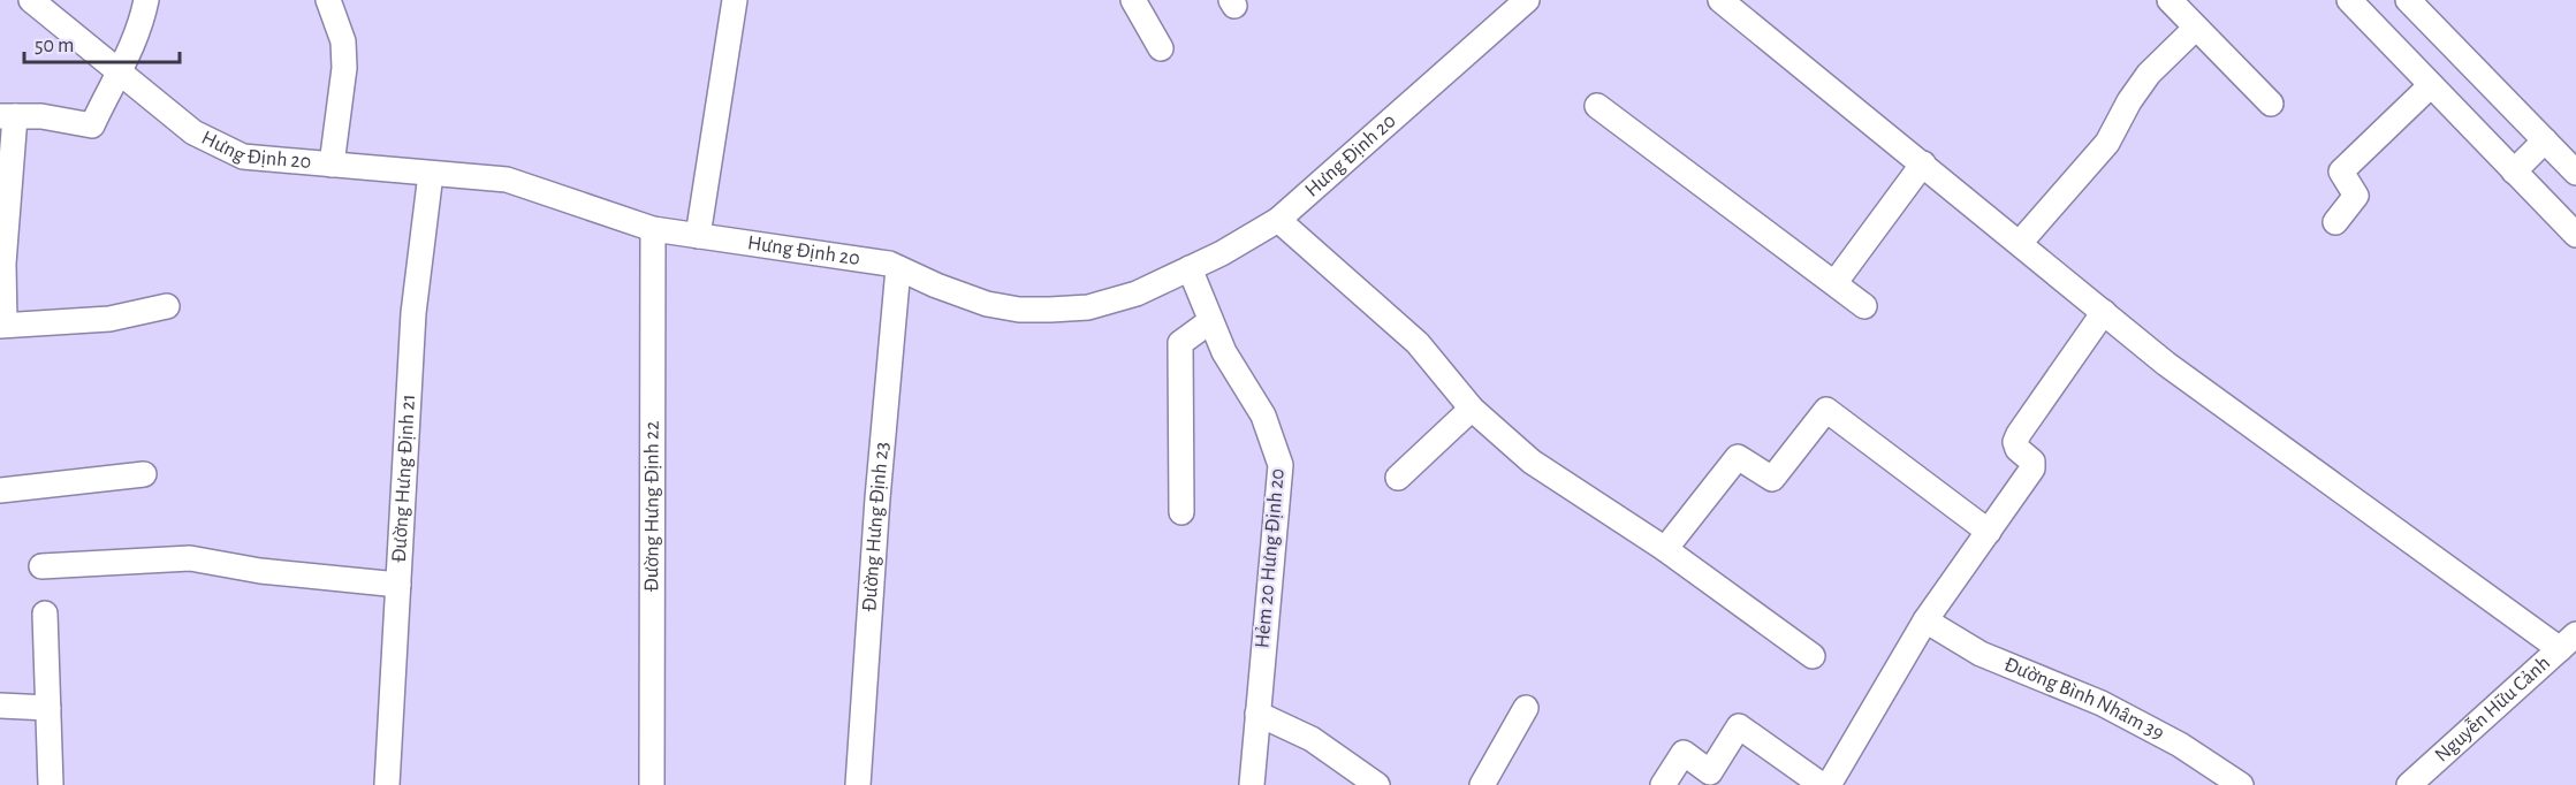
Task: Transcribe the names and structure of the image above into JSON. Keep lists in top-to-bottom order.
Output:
{
  "streets": {
    "street": [
      "Hưng Định 20",
      "Đường Hưng Định 21",
      "Đường Hưng Định 22",
      "Đường Hưng Định 23",
      "Hẻm 20 Hưng Định 20",
      "Đường Bình Nhâm 39",
      "Nguyễn Hữu Cảnh"
    ]
  },
  "crossings": [
    ["Hưng Định 20", "Đường Hưng Định 21"],
    ["Hưng Định 20", "Đường Hưng Định 22"],
    ["Hưng Định 20", "Đường Hưng Định 23"],
    ["Hưng Định 20", "Hẻm 20 Hưng Định 20"]
  ],
  "scale_bar": "50 m"
}
